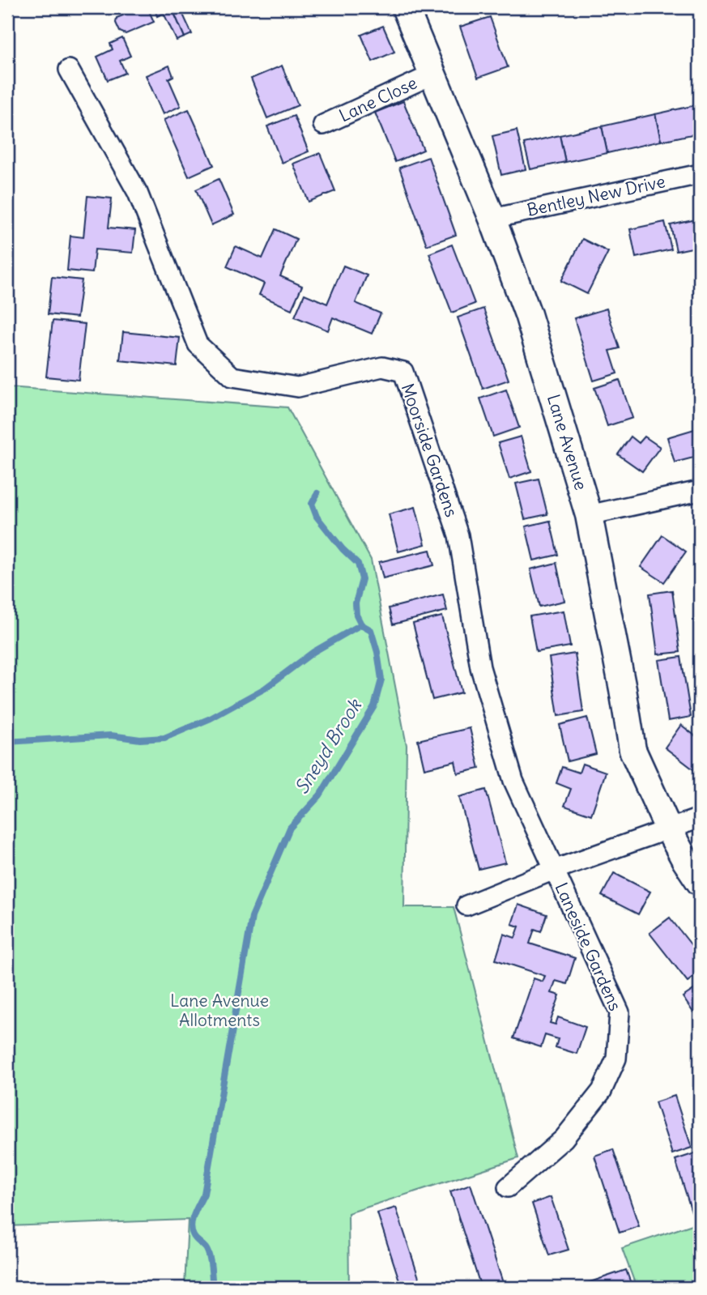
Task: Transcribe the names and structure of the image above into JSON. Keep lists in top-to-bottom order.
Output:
{
  "streets": {
    "street": [
      "Lane Close",
      "Bentley New Drive",
      "Lane Avenue",
      "Moorside Gardens",
      "Laneside Gardens"
    ]
  },
  "crossings": [
    ["Lane Close", "Lane Avenue"],
    ["Bentley New Drive", "Lane Avenue"],
    ["Moorside Gardens", "Laneside Gardens"]
  ],
  "water": ["Sneyd Brook"],
  "parks": ["Lane Avenue Allotments"]
}
